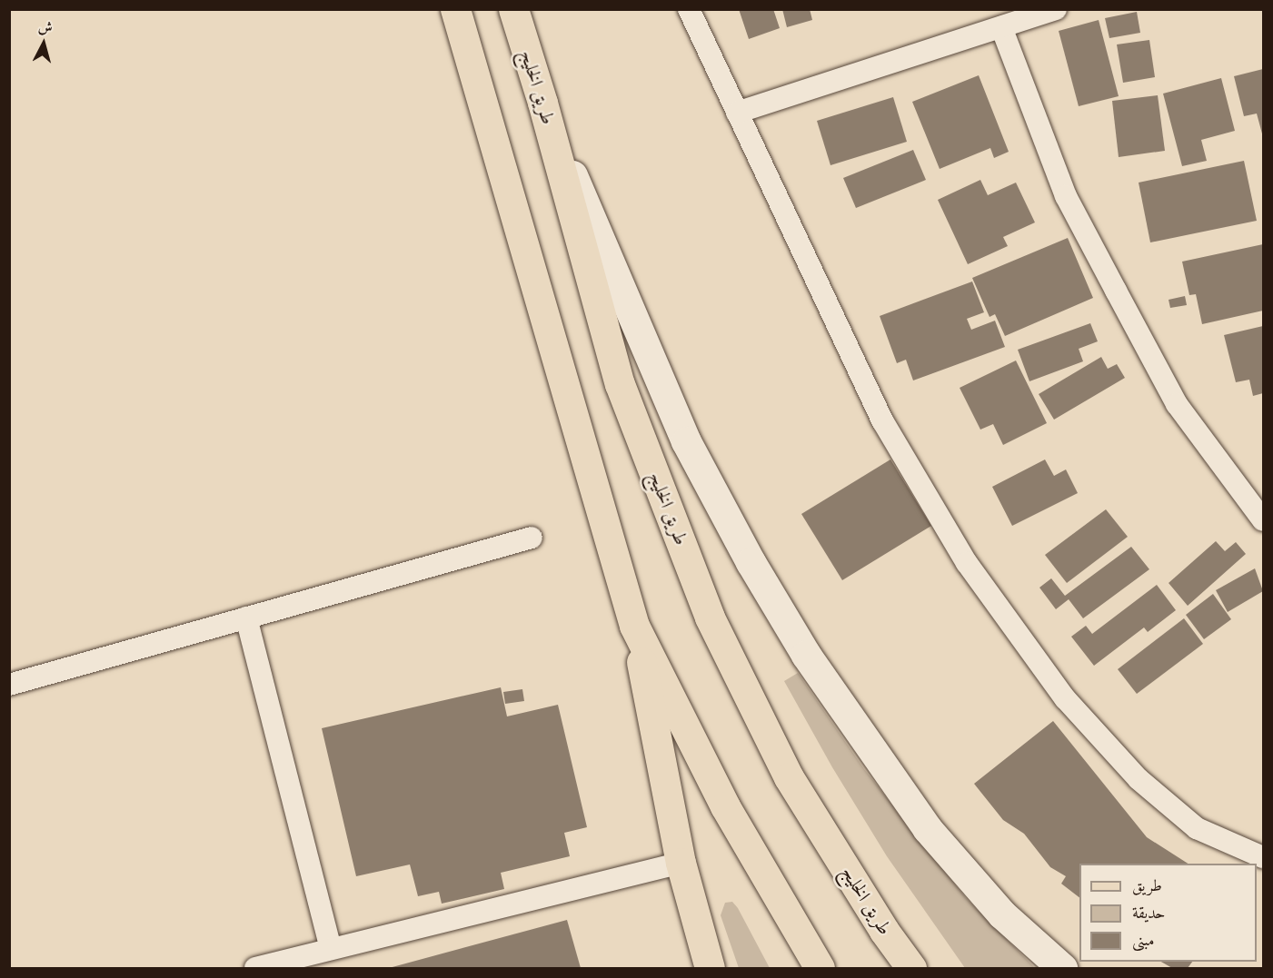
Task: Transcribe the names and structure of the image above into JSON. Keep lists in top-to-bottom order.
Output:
{
  "streets": {
    "main road": ["طريق الخليج"]
  },
  "legend": ["طريق", "حديقة", "مبنى"],
  "north": "top"
}
